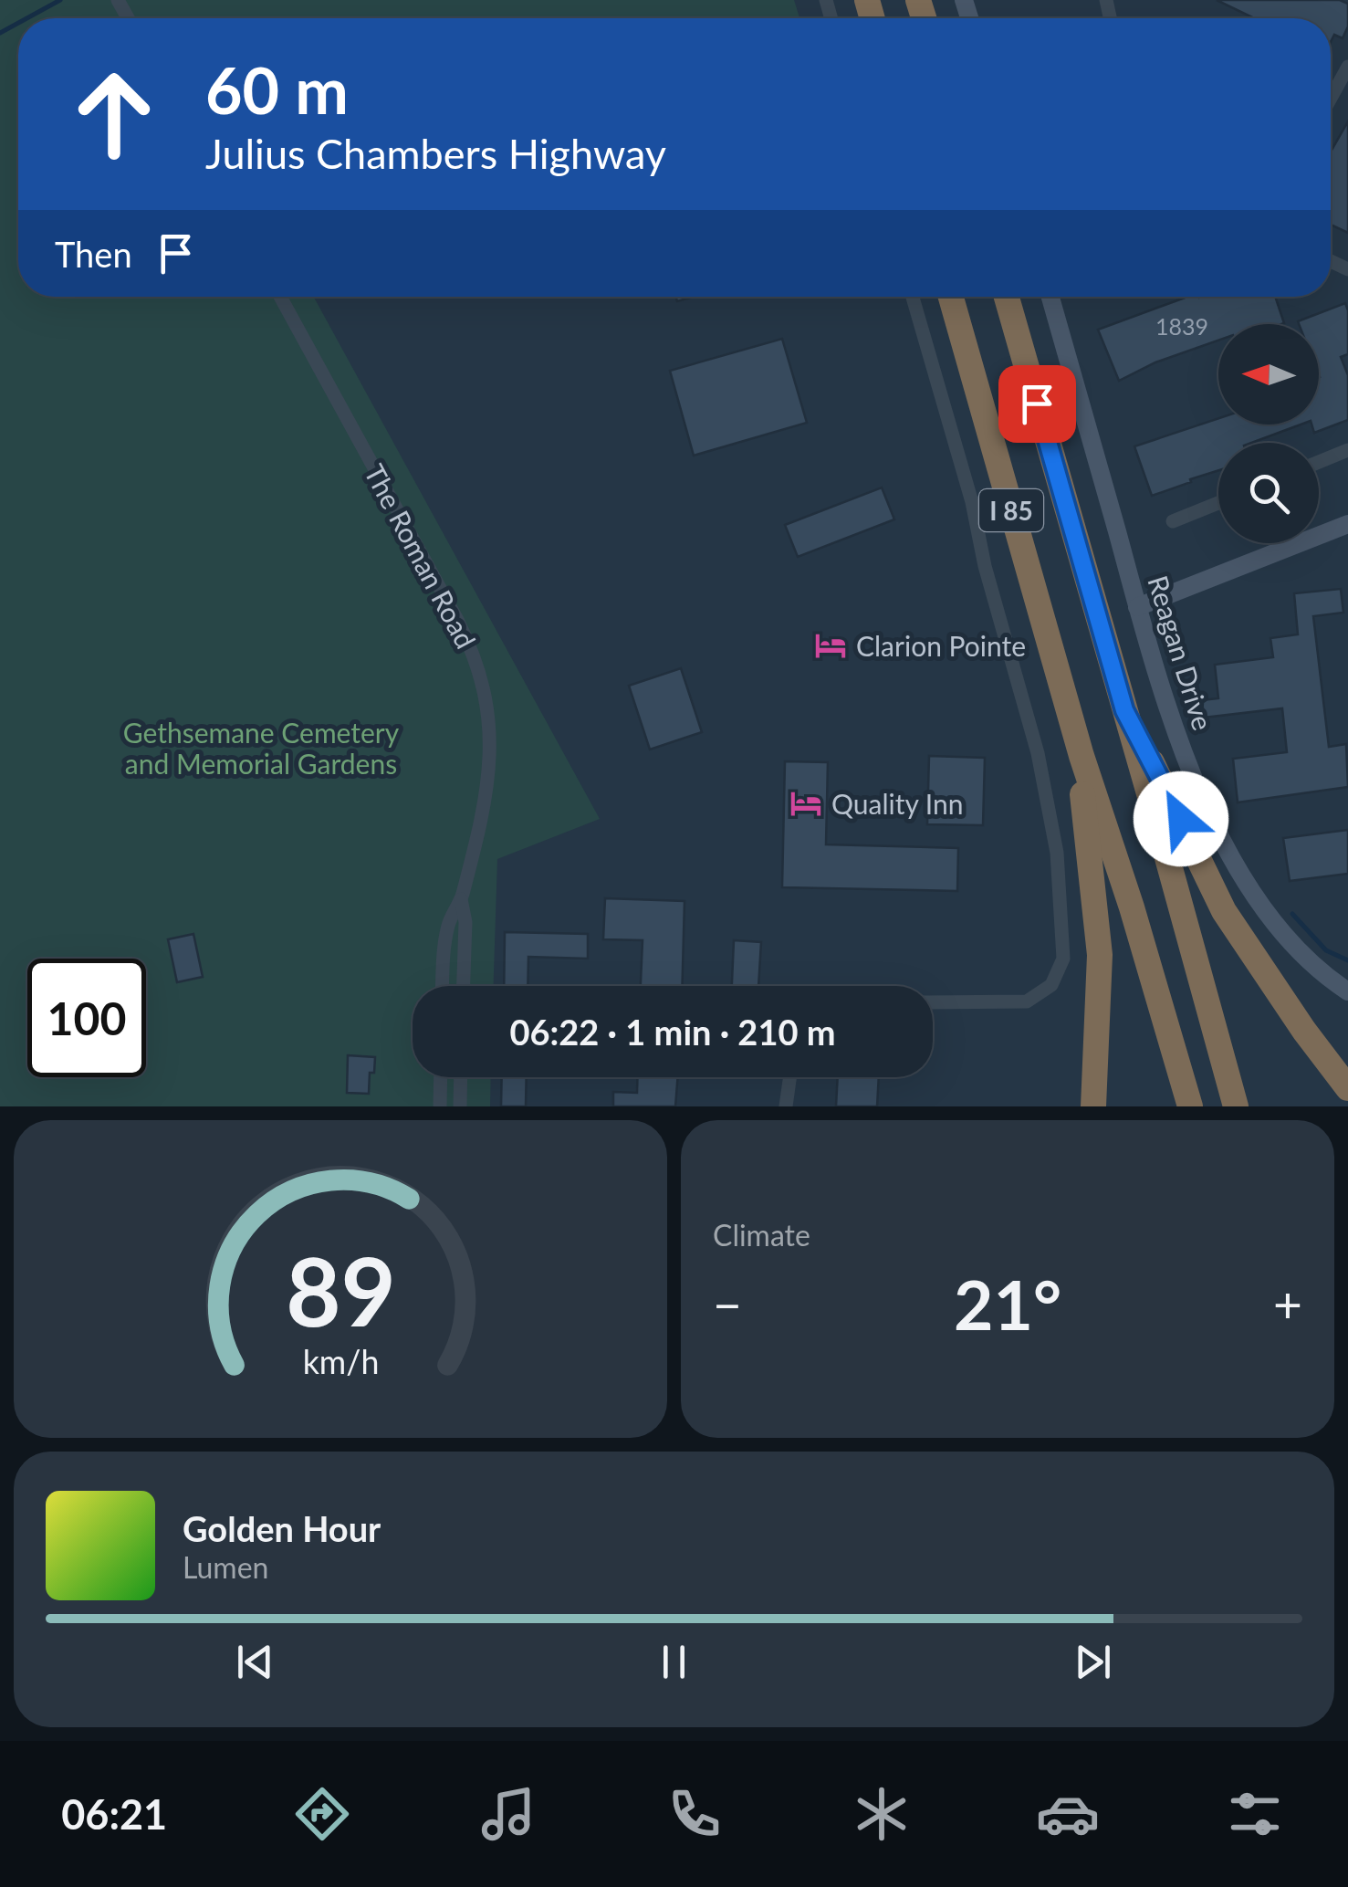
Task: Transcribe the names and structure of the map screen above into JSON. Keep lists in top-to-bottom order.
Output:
{
  "streets": {
    "highway": ["I 85"],
    "street": ["The Roman Road", "Reagan Drive"]
  },
  "parks": ["Gethsemane Cemetery and Memorial Gardens"],
  "places": {
    "hotel": ["Clarion Pointe", "Quality Inn"]
  },
  "house_numbers": ["1839"],
  "north": "left",
  "page": {
    "turn": ["60 m", "Julius Chambers Highway"],
    "then": "Then",
    "limit": "100",
    "trip": "06:22 · 1 min · 210 m",
    "tile": "Climate",
    "heat": ["−", "21°", "+"],
    "song": ["Golden Hour", "Lumen"],
    "tabs": "06:21",
    "gauge": ["89", "km/h"]
  }
}
